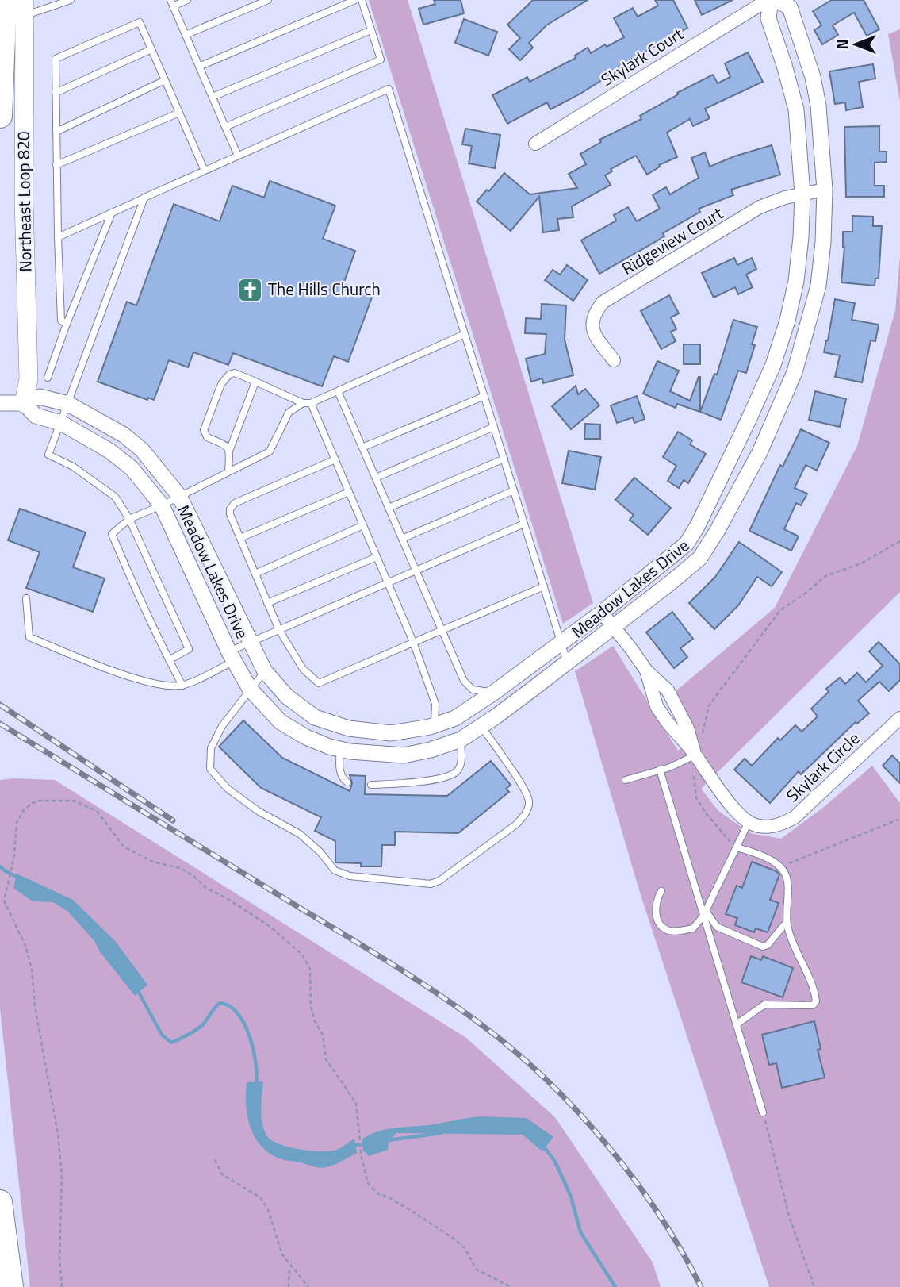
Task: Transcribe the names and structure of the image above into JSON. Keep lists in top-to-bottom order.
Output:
{
  "streets": {
    "main road": ["Northeast Loop 820"],
    "street": [
      "Skylark Court",
      "Ridgeview Court",
      "Meadow Lakes Drive",
      "Skylark Circle"
    ]
  },
  "crossings": [
    ["Skylark Court", "Meadow Lakes Drive"],
    ["Northeast Loop 820", "Meadow Lakes Drive"],
    ["Ridgeview Court", "Meadow Lakes Drive"]
  ],
  "places": {
    "church": ["The Hills Church"]
  },
  "north": "left"
}
